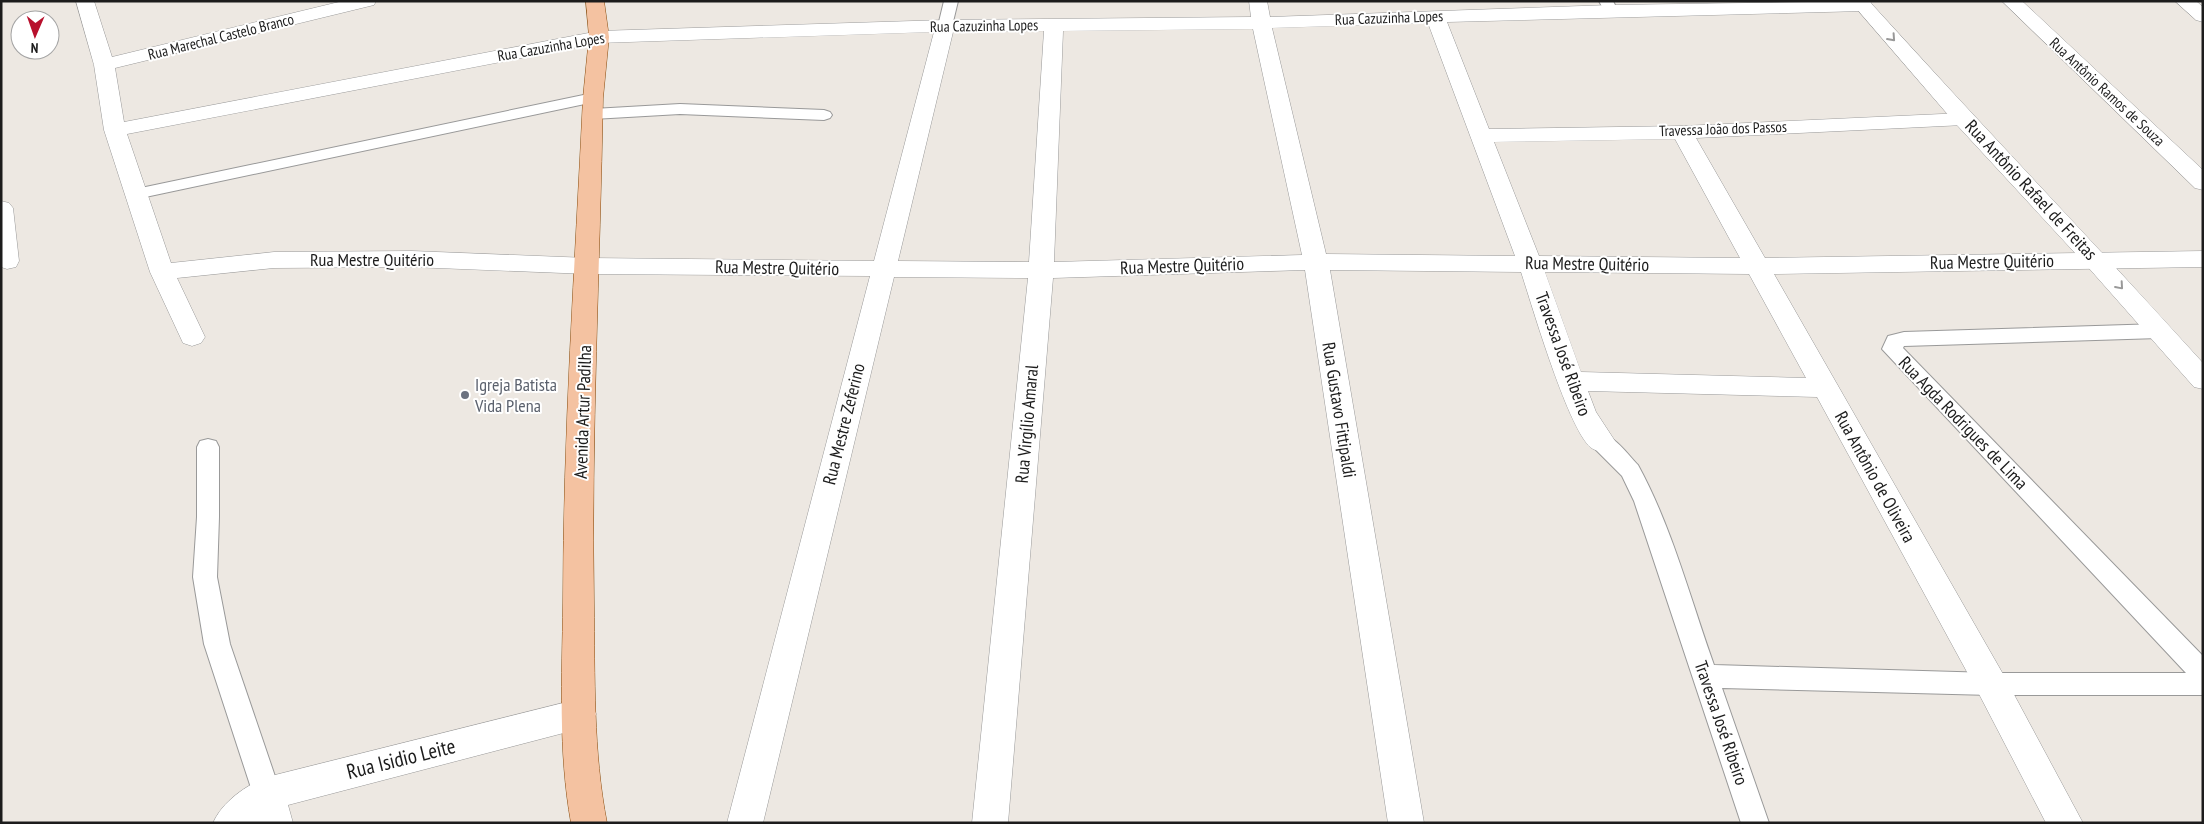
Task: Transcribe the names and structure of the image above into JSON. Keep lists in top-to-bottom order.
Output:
{
  "streets": {
    "main road": ["Avenida Artur Padilha"],
    "street": [
      "Rua Cazuzinha Lopes",
      "Rua Marechal Castelo Branco",
      "Rua Antônio Ramos de Souza",
      "Travessa João dos Passos",
      "Rua Antônio Rafael de Freitas",
      "Rua Mestre Quitério",
      "Travessa José Ribeiro",
      "Rua Gustavo Fittipaldi",
      "Rua Mestre Zeferino",
      "Rua Virgílio Amaral",
      "Rua Antônio de Oliveira",
      "Rua Isidio Leite"
    ],
    "lane": ["Rua Agda Rodrigues de Lima"]
  },
  "crossings": [
    ["Rua Cazuzinha Lopes", "Rua Antônio Rafael de Freitas"],
    ["Rua Cazuzinha Lopes", "Travessa José Ribeiro"],
    ["Rua Cazuzinha Lopes", "Rua Gustavo Fittipaldi"],
    ["Rua Cazuzinha Lopes", "Avenida Artur Padilha"],
    ["Rua Cazuzinha Lopes", "Rua Mestre Zeferino"],
    ["Rua Cazuzinha Lopes", "Rua Virgílio Amaral"],
    ["Travessa João dos Passos", "Rua Antônio Rafael de Freitas"],
    ["Travessa João dos Passos", "Travessa José Ribeiro"],
    ["Travessa João dos Passos", "Rua Antônio de Oliveira"],
    ["Rua Antônio Rafael de Freitas", "Rua Mestre Quitério"],
    ["Rua Antônio Rafael de Freitas", "Rua Agda Rodrigues de Lima"],
    ["Rua Mestre Quitério", "Travessa José Ribeiro"],
    ["Rua Mestre Quitério", "Rua Gustavo Fittipaldi"],
    ["Rua Mestre Quitério", "Avenida Artur Padilha"],
    ["Rua Mestre Quitério", "Rua Mestre Zeferino"],
    ["Rua Mestre Quitério", "Rua Virgílio Amaral"],
    ["Rua Mestre Quitério", "Rua Antônio de Oliveira"],
    ["Avenida Artur Padilha", "Rua Isidio Leite"]
  ],
  "one_way": ["Rua Antônio Rafael de Freitas"],
  "places": ["Igreja Batista Vida Plena"],
  "north": "bottom"
}
